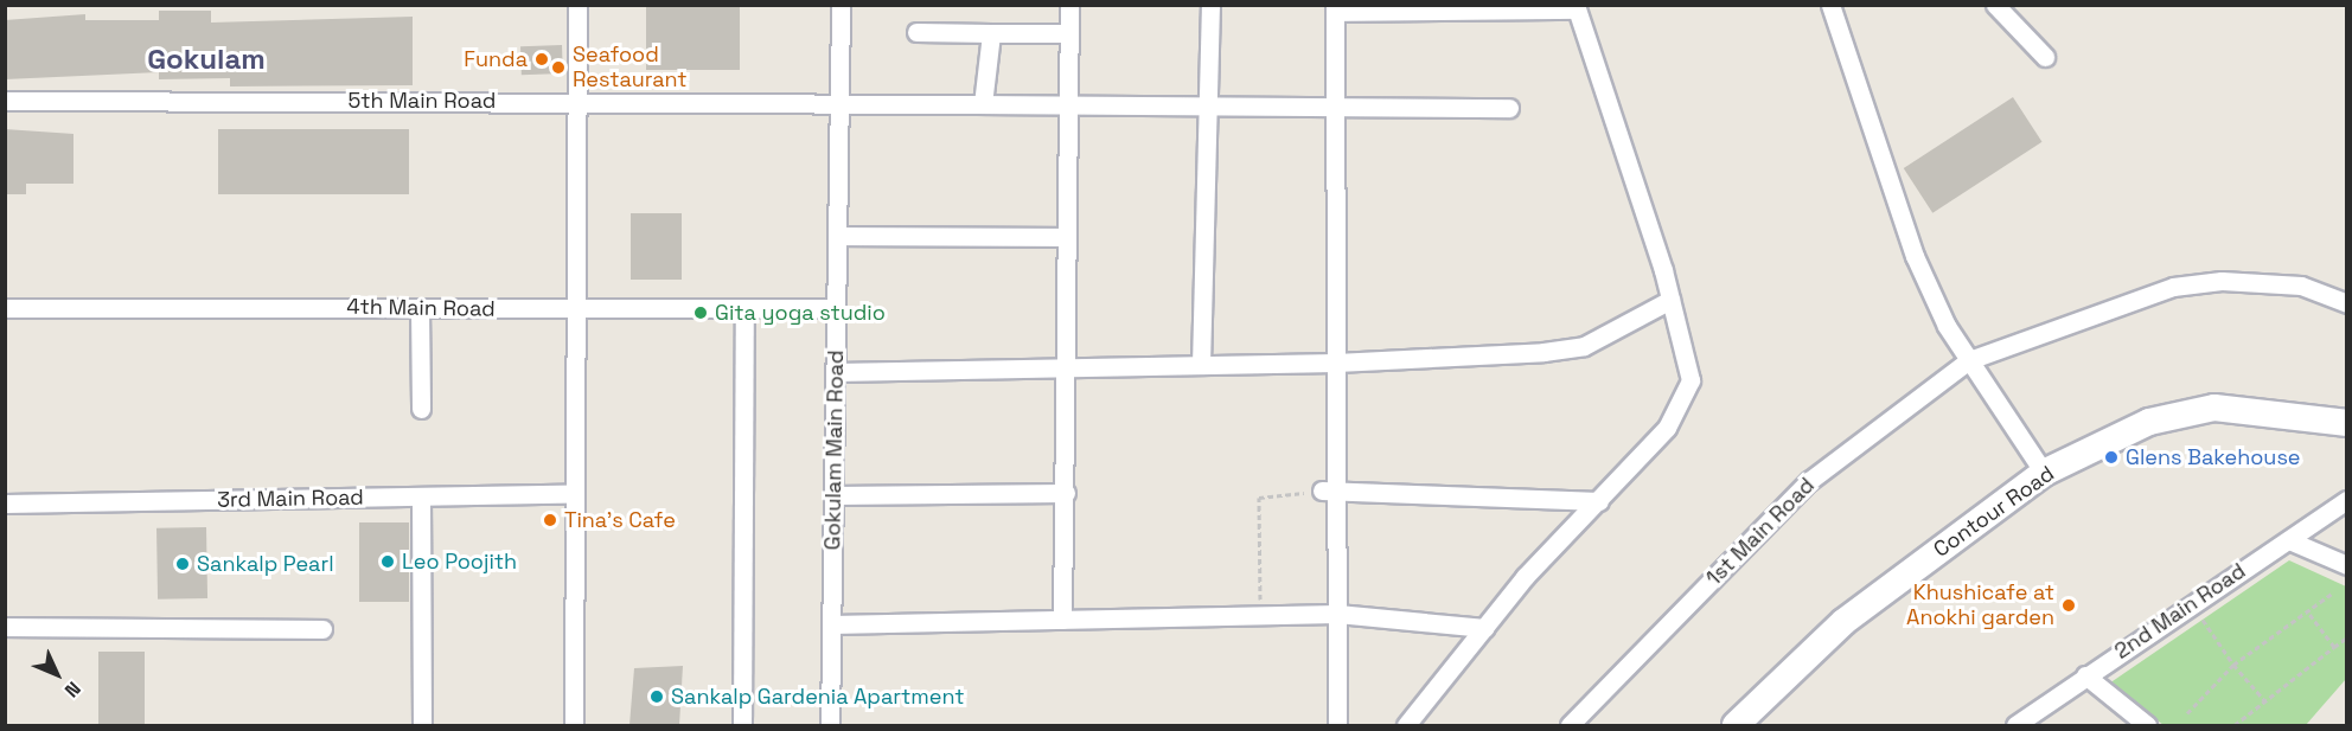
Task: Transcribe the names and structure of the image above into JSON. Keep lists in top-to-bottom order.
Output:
{
  "streets": {
    "main road": ["Contour Road"],
    "street": [
      "5th Main Road",
      "4th Main Road",
      "Gokulam Main Road",
      "3rd Main Road",
      "1st Main Road",
      "2nd Main Road"
    ]
  },
  "crossings": [
    ["5th Main Road", "Gokulam Main Road"],
    ["4th Main Road", "Gokulam Main Road"]
  ],
  "districts": ["Gokulam"],
  "places": [
    "Funda",
    "Seafood Restaurant",
    "Gita yoga studio",
    "Glens Bakehouse",
    "Tina's Cafe",
    "Leo Poojith",
    "Sankalp Pearl",
    "Khushicafe at Anokhi garden",
    "Sankalp Gardenia Apartment"
  ],
  "north": "bottom right"
}
